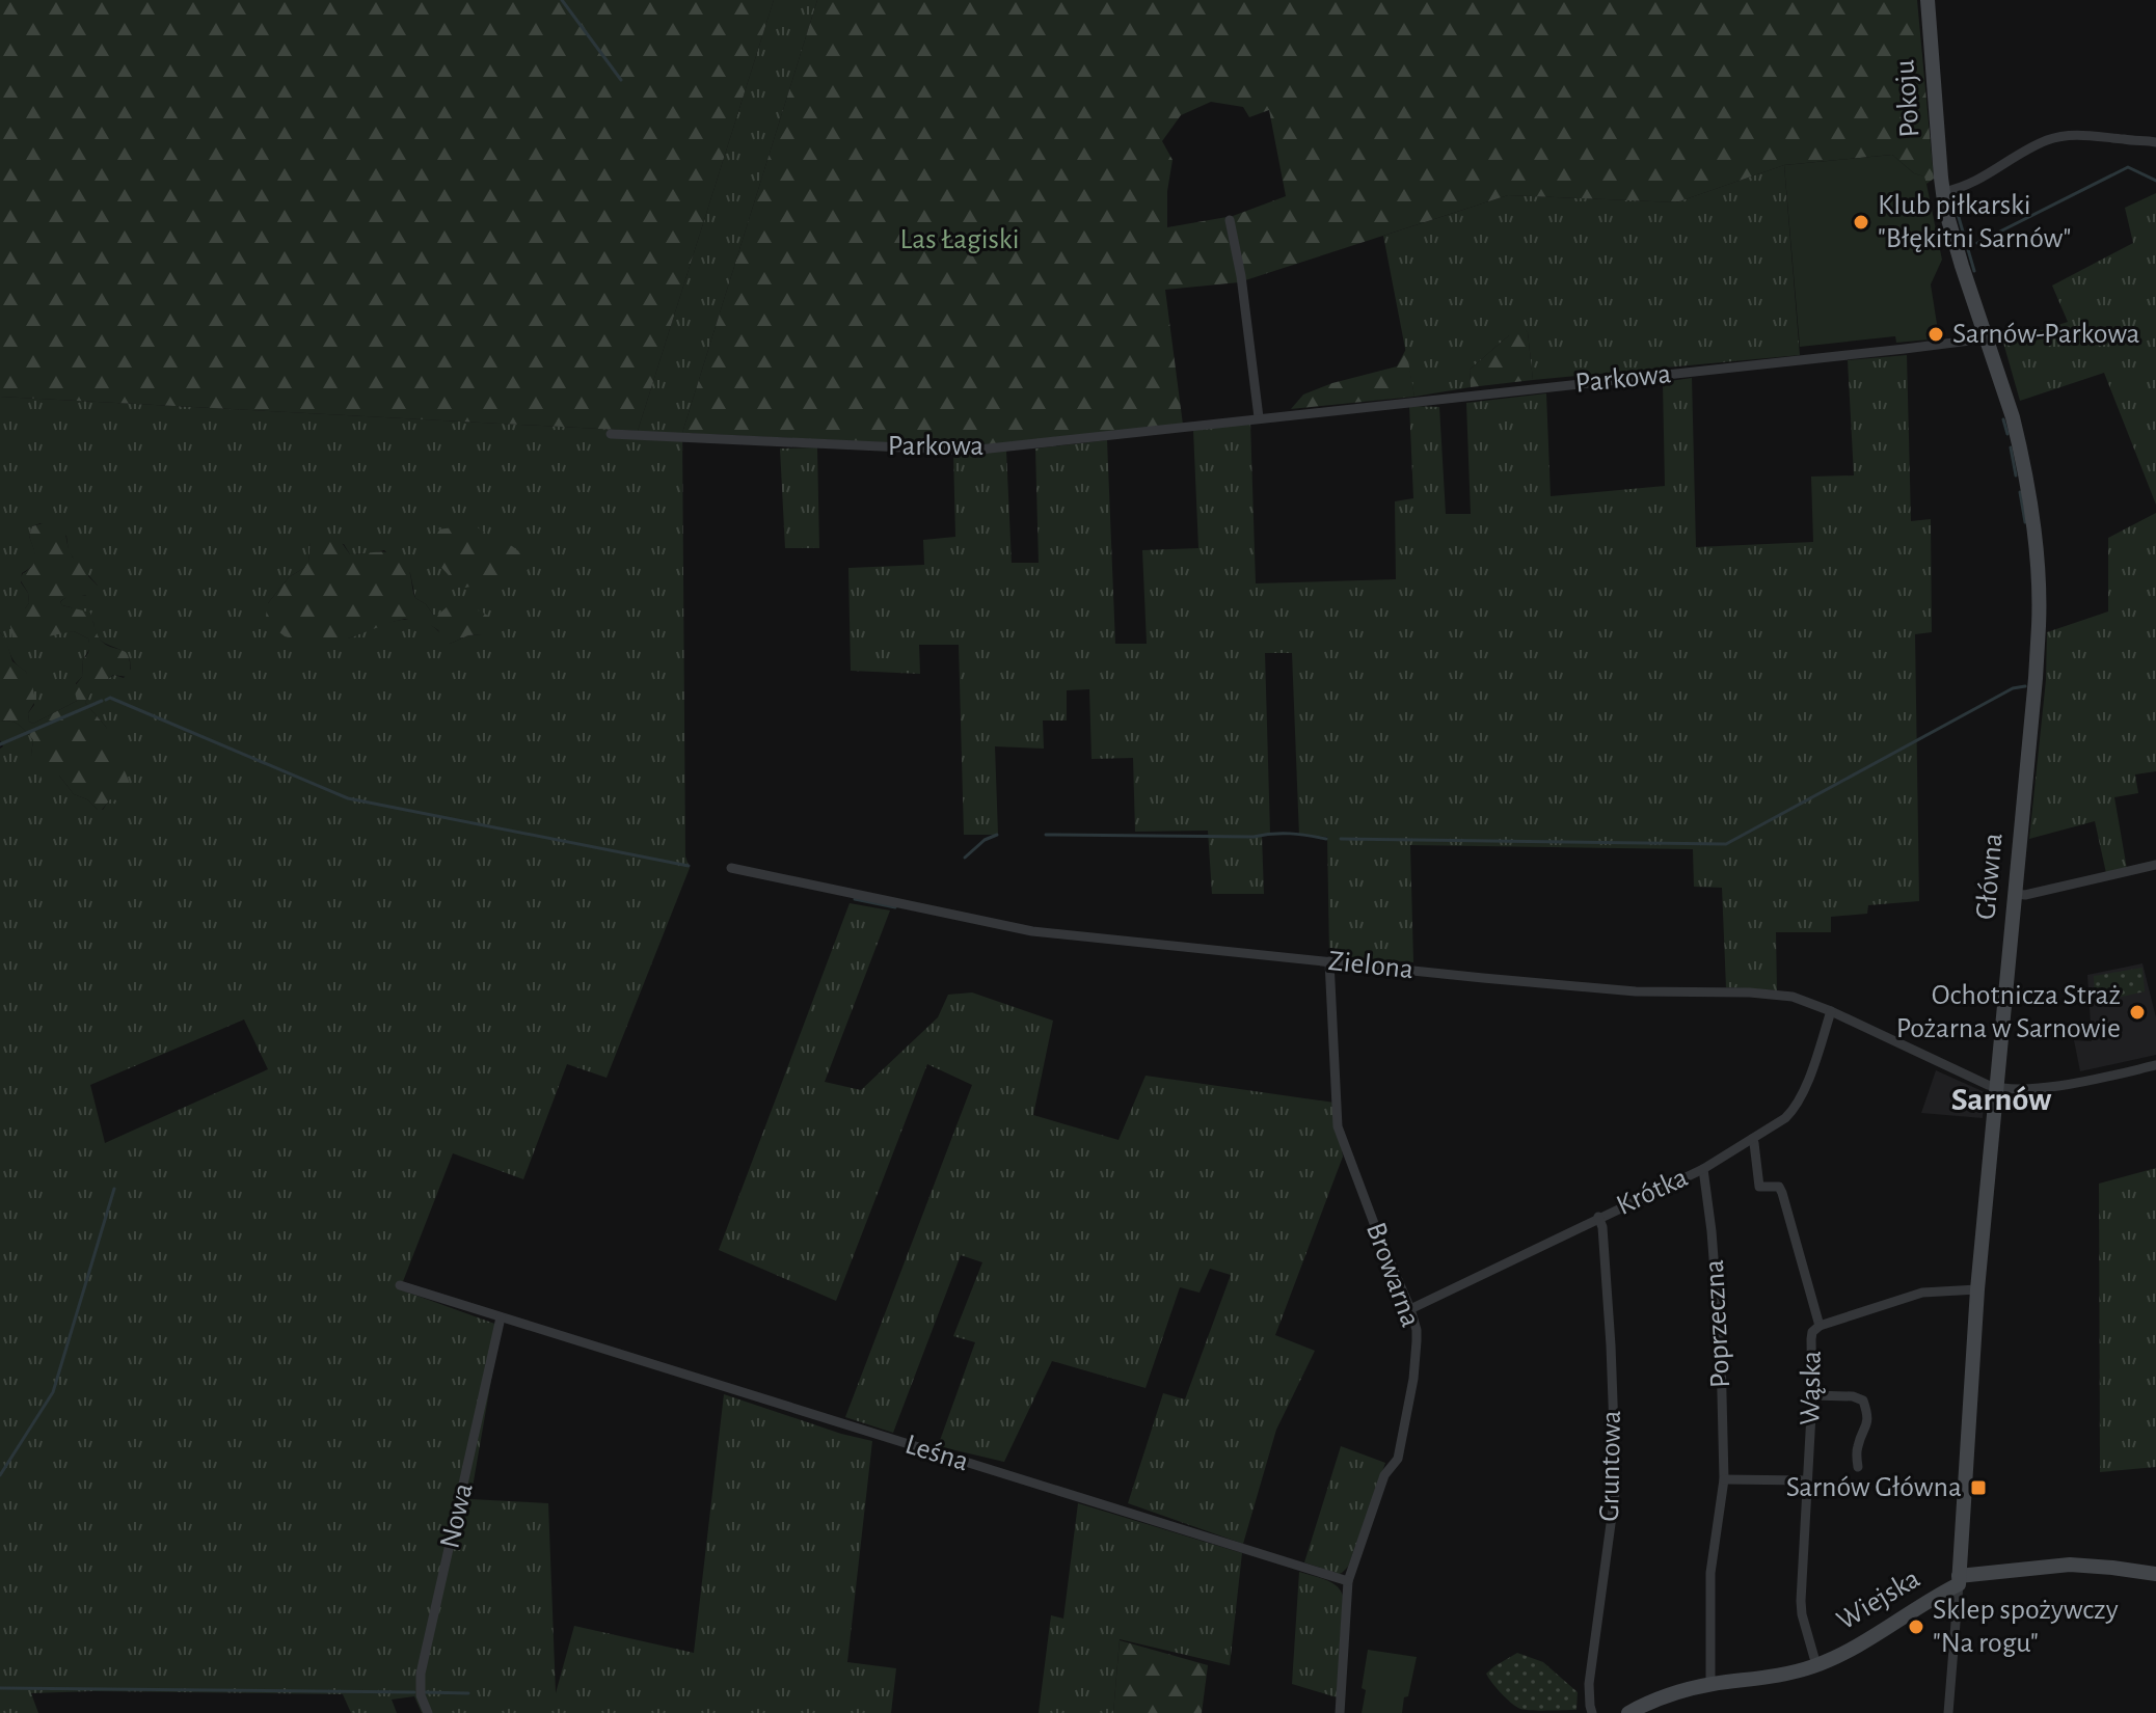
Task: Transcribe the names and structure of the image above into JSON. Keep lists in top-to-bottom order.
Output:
{
  "streets": {
    "street": [
      "Pokoju",
      "Parkowa",
      "Główna",
      "Zielona",
      "Krótka",
      "Browarna",
      "Poprzeczna",
      "Wąska",
      "Leśna",
      "Gruntowa",
      "Nowa",
      "Wiejska"
    ]
  },
  "crossings": [
    ["Pokoju", "Główna"],
    ["Parkowa", "Główna"],
    ["Główna", "Zielona"],
    ["Główna", "Wiejska"],
    ["Zielona", "Krótka"],
    ["Zielona", "Browarna"],
    ["Krótka", "Browarna"],
    ["Krótka", "Poprzeczna"],
    ["Krótka", "Wąska"],
    ["Krótka", "Gruntowa"],
    ["Browarna", "Leśna"],
    ["Poprzeczna", "Wiejska"],
    ["Wąska", "Wiejska"],
    ["Leśna", "Nowa"]
  ],
  "districts": ["Sarnów"],
  "parks": ["Las Łagiski"],
  "places": {
    "other": [
      "Klub piłkarski \"Błękitni Sarnów\"",
      "Sarnów-Parkowa",
      "Ochotnicza Straż Pożarna w Sarnowie",
      "Sklep spożywczy \"Na rogu\""
    ],
    "transit": ["Sarnów Główna"]
  }
}
